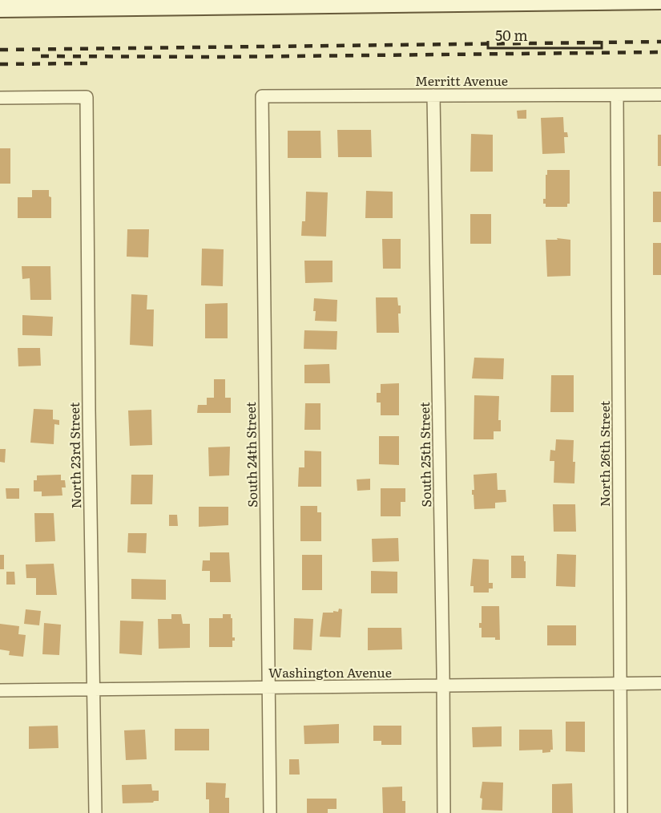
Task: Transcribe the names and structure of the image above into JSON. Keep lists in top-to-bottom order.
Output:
{
  "streets": {
    "street": [
      "Merritt Avenue",
      "North 26th Street",
      "South 24th Street",
      "South 25th Street",
      "North 23rd Street",
      "Washington Avenue"
    ]
  },
  "crossings": [
    ["Merritt Avenue", "North 26th Street"],
    ["Merritt Avenue", "South 24th Street"],
    ["Merritt Avenue", "South 25th Street"],
    ["North 26th Street", "Washington Avenue"],
    ["South 24th Street", "Washington Avenue"],
    ["South 25th Street", "Washington Avenue"],
    ["North 23rd Street", "Washington Avenue"]
  ],
  "scale_bar": "50 m"
}
